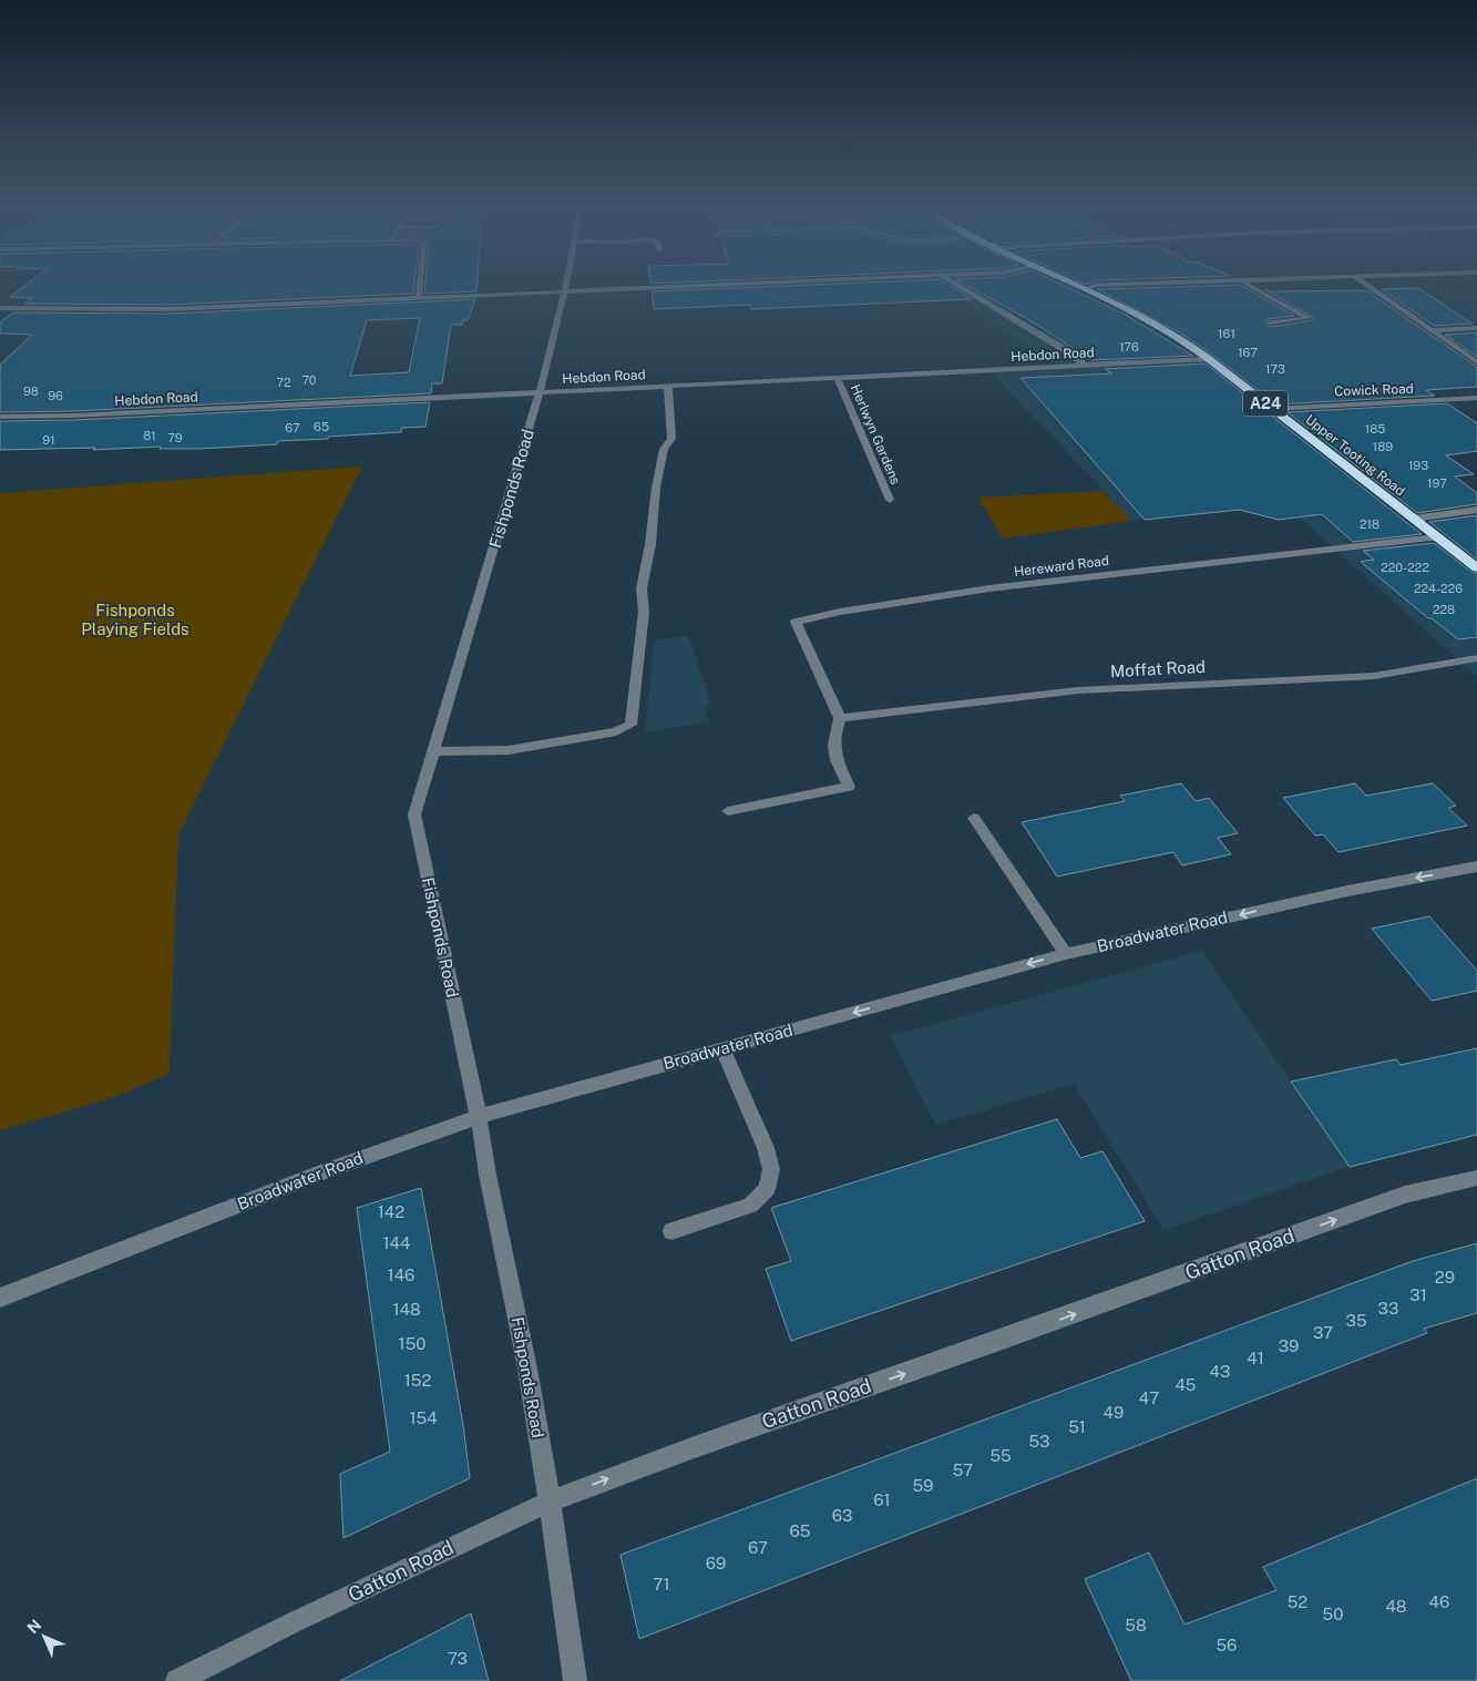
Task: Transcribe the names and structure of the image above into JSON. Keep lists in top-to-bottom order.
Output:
{
  "streets": {
    "highway": ["A24", "Upper Tooting Road"],
    "street": [
      "Hebdon Road",
      "Cowick Road",
      "Herlwyn Gardens",
      "Fishponds Road",
      "Hereward Road",
      "Moffat Road",
      "Broadwater Road",
      "Gatton Road"
    ]
  },
  "crossings": [
    ["Hebdon Road", "Herlwyn Gardens"],
    ["Hebdon Road", "Upper Tooting Road"],
    ["Hebdon Road", "Fishponds Road"],
    ["Cowick Road", "Upper Tooting Road"],
    ["Upper Tooting Road", "Hereward Road"],
    ["Fishponds Road", "Broadwater Road"],
    ["Fishponds Road", "Gatton Road"],
    ["Hereward Road", "Moffat Road"]
  ],
  "one_way": ["Broadwater Road", "Gatton Road"],
  "parks": ["Fishponds Playing Fields"],
  "house_numbers": [
    "161",
    "176",
    "167",
    "173",
    "70",
    "72",
    "98",
    "96",
    "65",
    "67",
    "185",
    "81",
    "79",
    "91",
    "189",
    "193",
    "197",
    "218",
    "220-222",
    "224-226",
    "228",
    "142",
    "144",
    "146",
    "29",
    "31",
    "33",
    "148",
    "35",
    "37",
    "150",
    "39",
    "41",
    "43",
    "152",
    "45",
    "47",
    "49",
    "154",
    "51",
    "53",
    "55",
    "57",
    "59",
    "61",
    "63",
    "65",
    "67",
    "69",
    "71",
    "52",
    "46",
    "48",
    "50",
    "58",
    "56",
    "73"
  ],
  "north": "top left"
}
